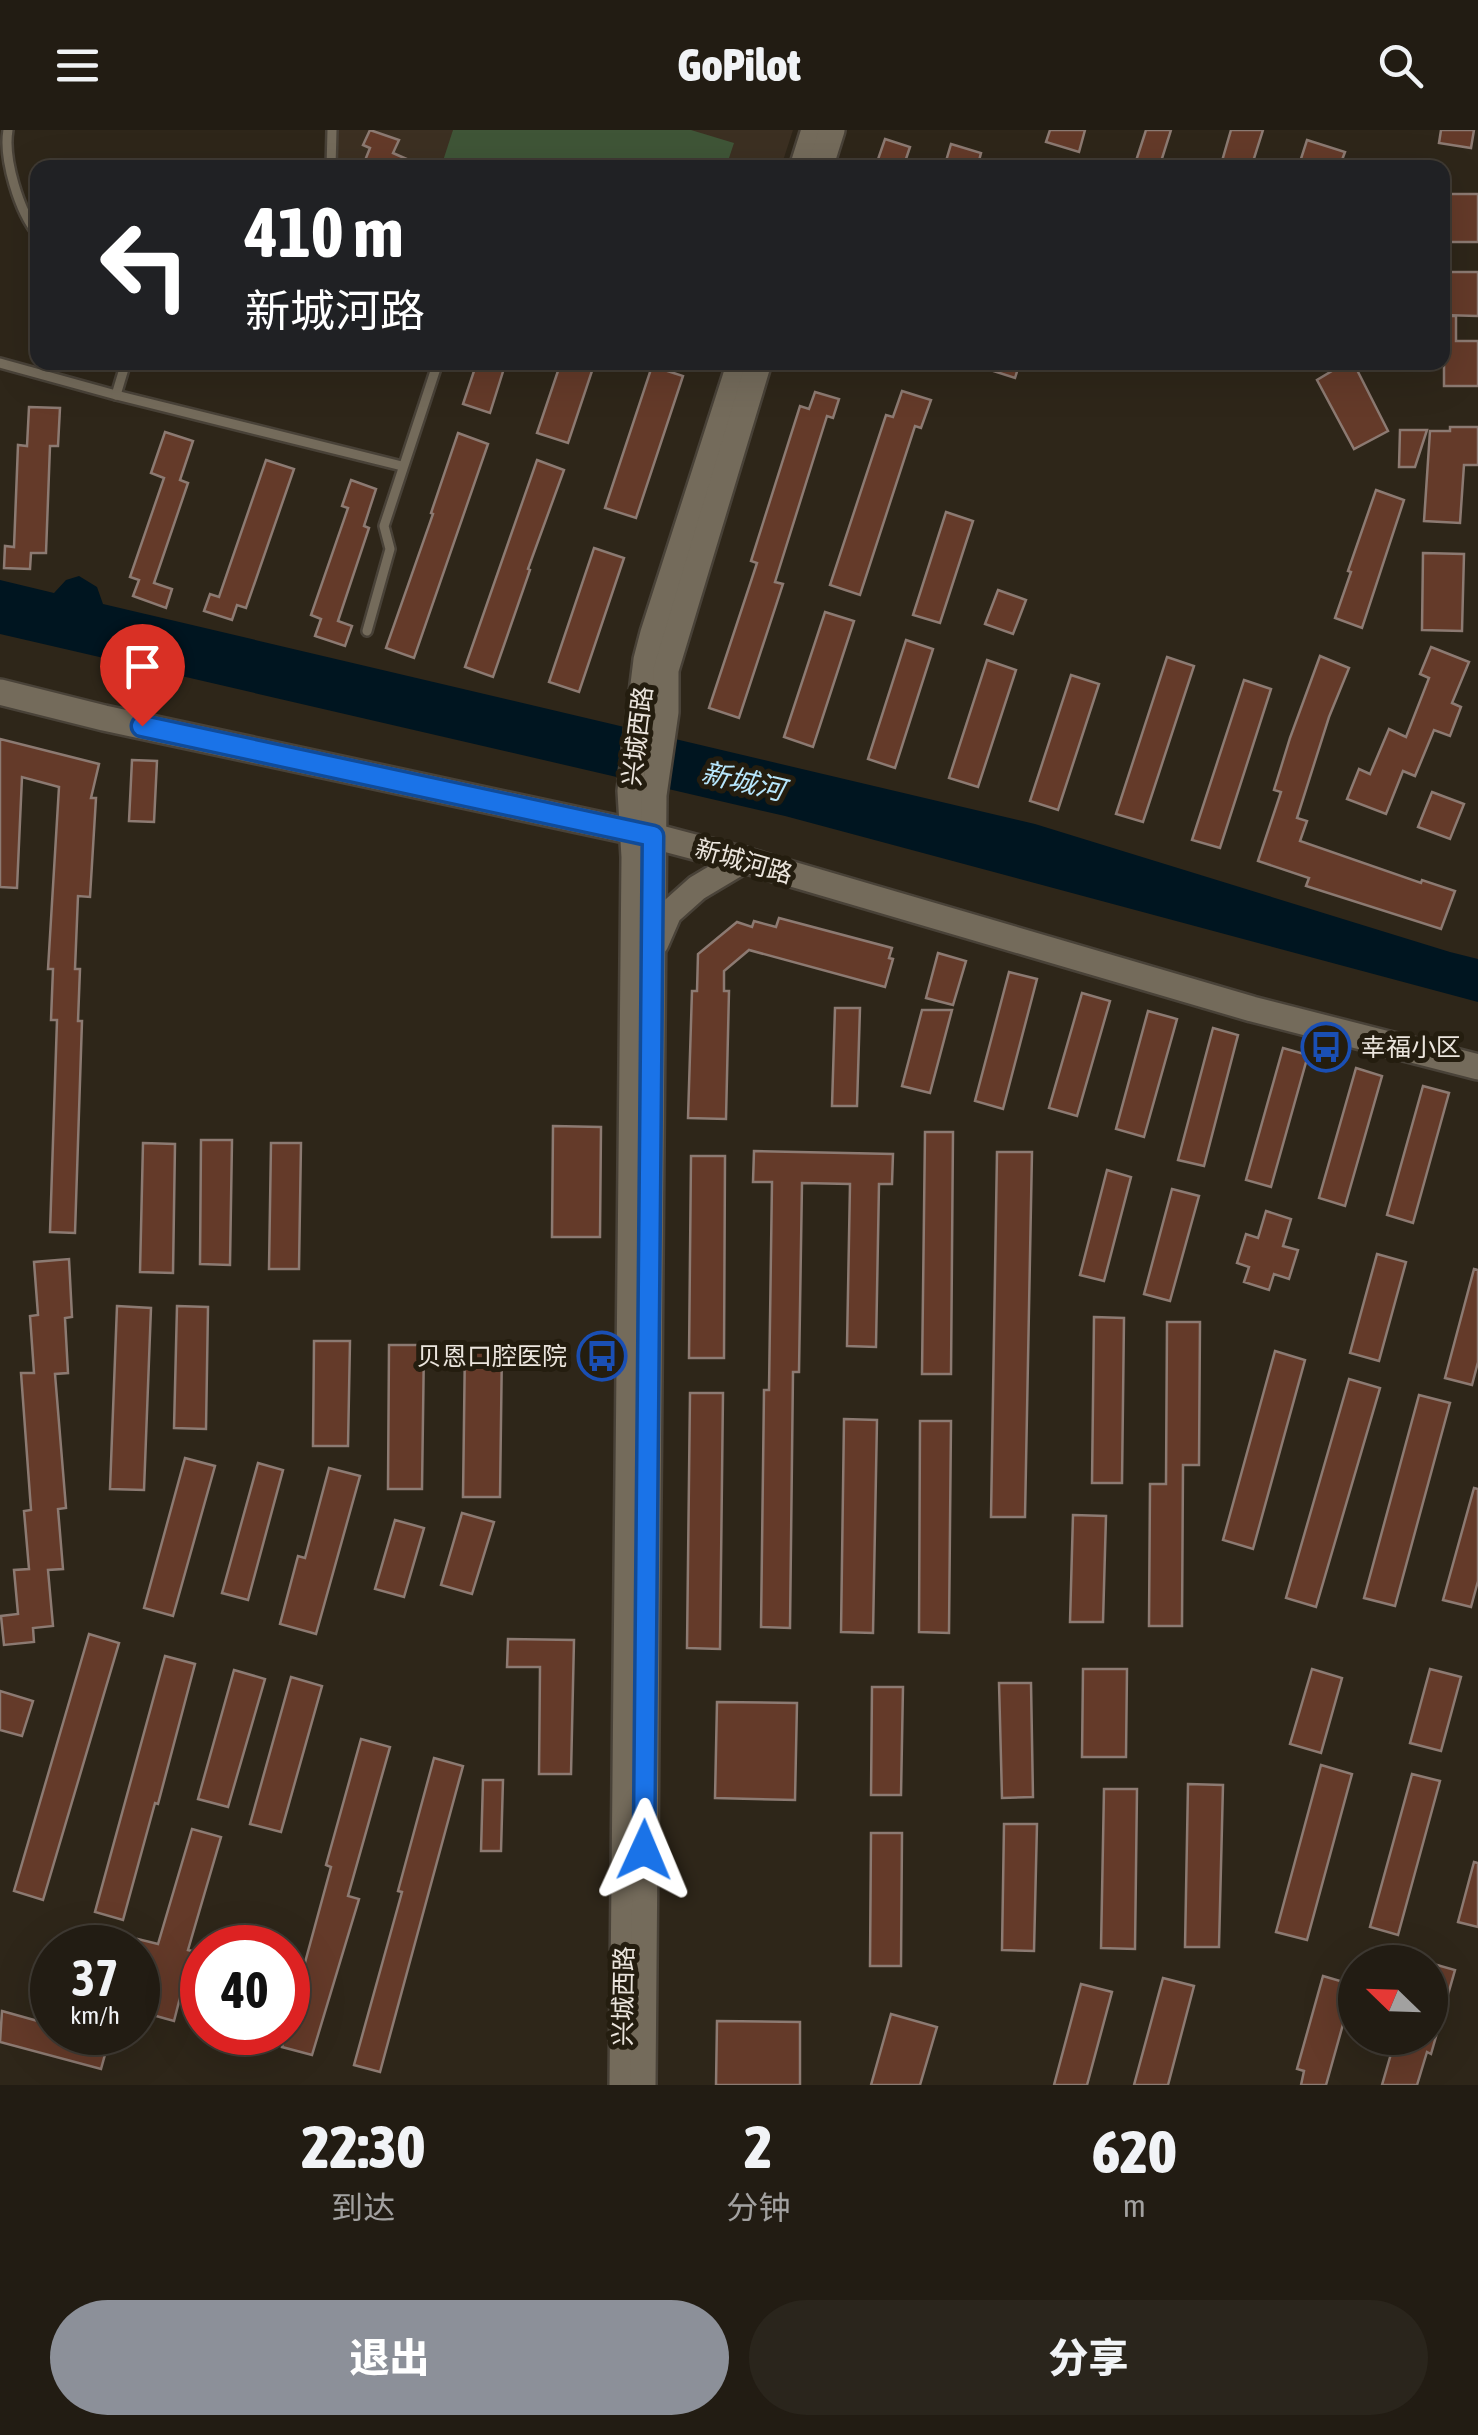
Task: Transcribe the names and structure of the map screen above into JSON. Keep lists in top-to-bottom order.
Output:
{
  "streets": {
    "street": ["兴城西路", "新城河路"]
  },
  "crossings": [
    ["兴城西路", "新城河路"]
  ],
  "water": ["新城河"],
  "places": {
    "bus stop": ["幸福小区", "贝恩口腔医院"]
  },
  "north": "top left",
  "page": {
    "header": "GoPilot",
    "turn": ["410 m", "新城河路"],
    "speed": "37 km/h",
    "limit": "40",
    "eta": [
      "22:30",
      "到达",
      "2",
      "分钟",
      "620",
      "m"
    ],
    "buttons": ["退出", "分享"]
  }
}
